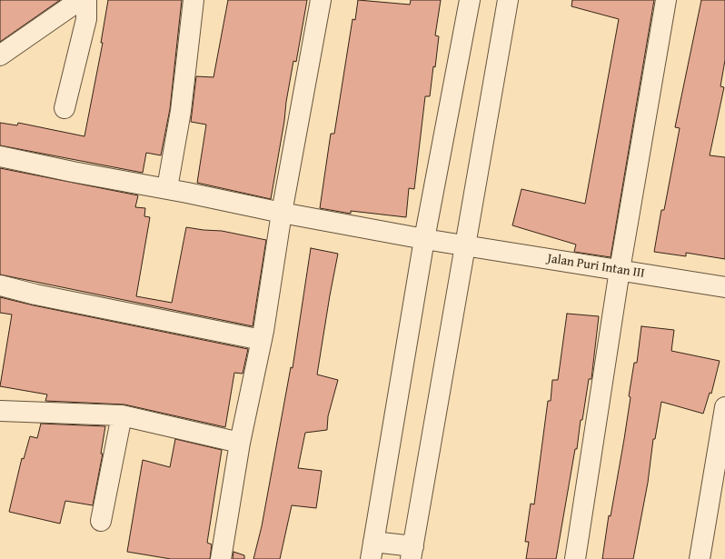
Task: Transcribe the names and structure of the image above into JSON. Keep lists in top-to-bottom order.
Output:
{
  "streets": {
    "street": ["Jalan Puri Intan III"]
  }
}
